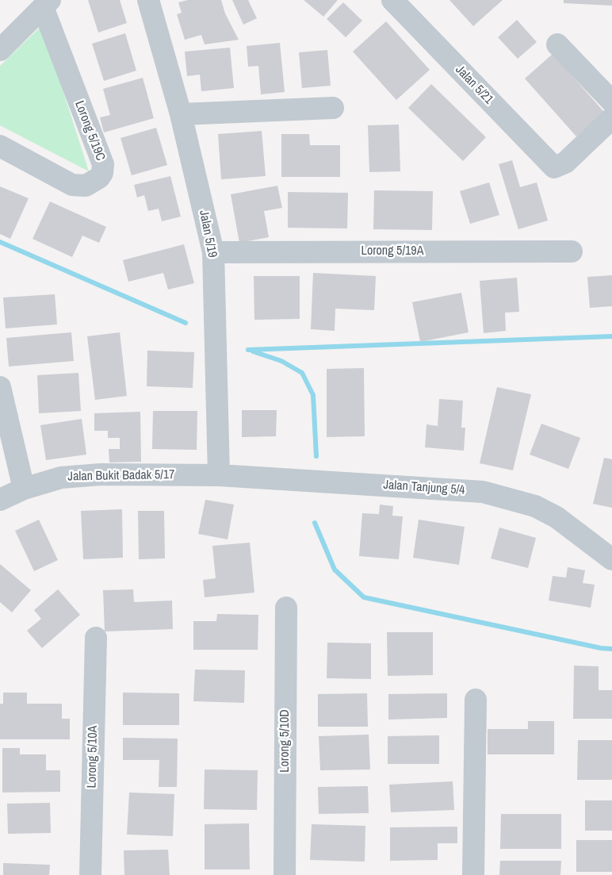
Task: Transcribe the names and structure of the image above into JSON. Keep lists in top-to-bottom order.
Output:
{
  "streets": {
    "street": [
      "Jalan 5/21",
      "Lorong 5/19C",
      "Jalan 5/19",
      "Lorong 5/19A",
      "Jalan Bukit Badak 5/17",
      "Jalan Tanjung 5/4",
      "Lorong 5/10D",
      "Lorong 5/10A"
    ]
  },
  "crossings": [
    ["Jalan 5/19", "Lorong 5/19A"],
    ["Jalan 5/19", "Jalan Bukit Badak 5/17"],
    ["Jalan 5/19", "Jalan Tanjung 5/4"],
    ["Jalan Bukit Badak 5/17", "Jalan Tanjung 5/4"]
  ]
}
